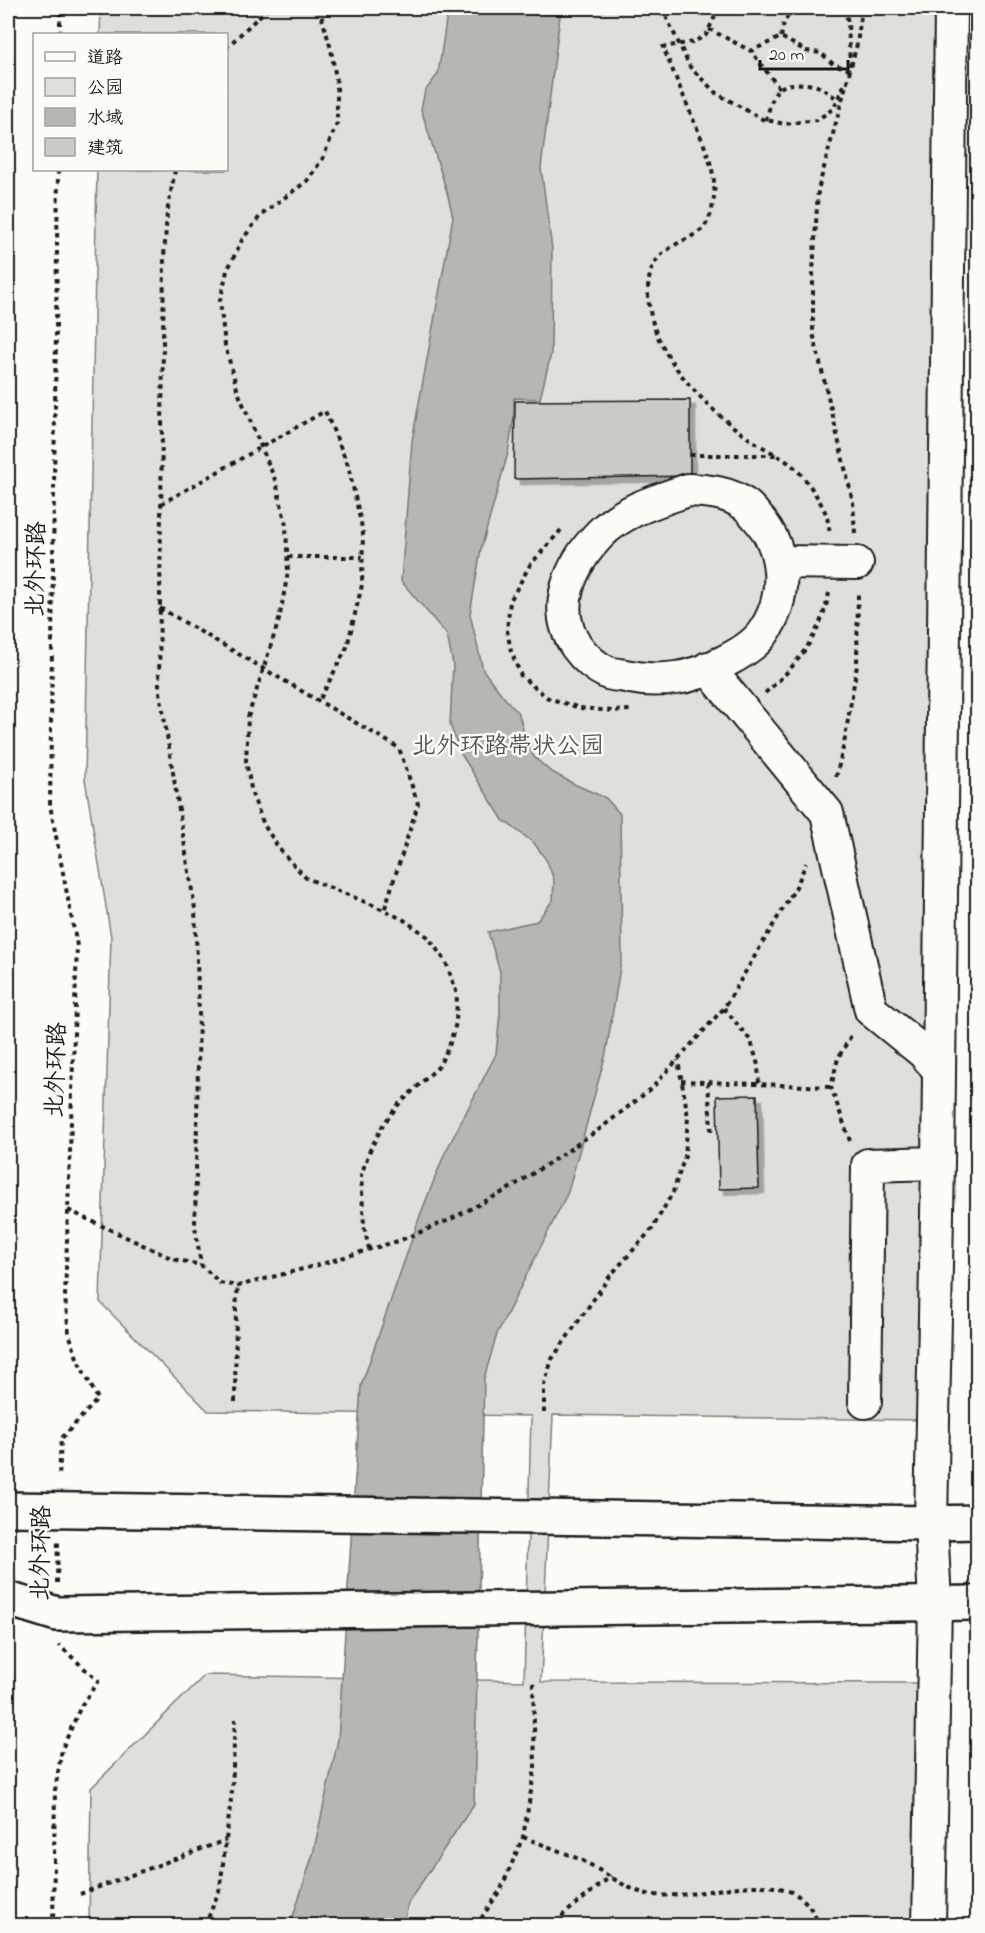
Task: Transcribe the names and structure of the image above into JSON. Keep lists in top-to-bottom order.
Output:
{
  "streets": {
    "path": ["北外环路"]
  },
  "parks": ["北外环路带状公园"],
  "legend": [
    "道路",
    "公园",
    "水域",
    "建筑"
  ],
  "scale_bar": "20 m"
}
